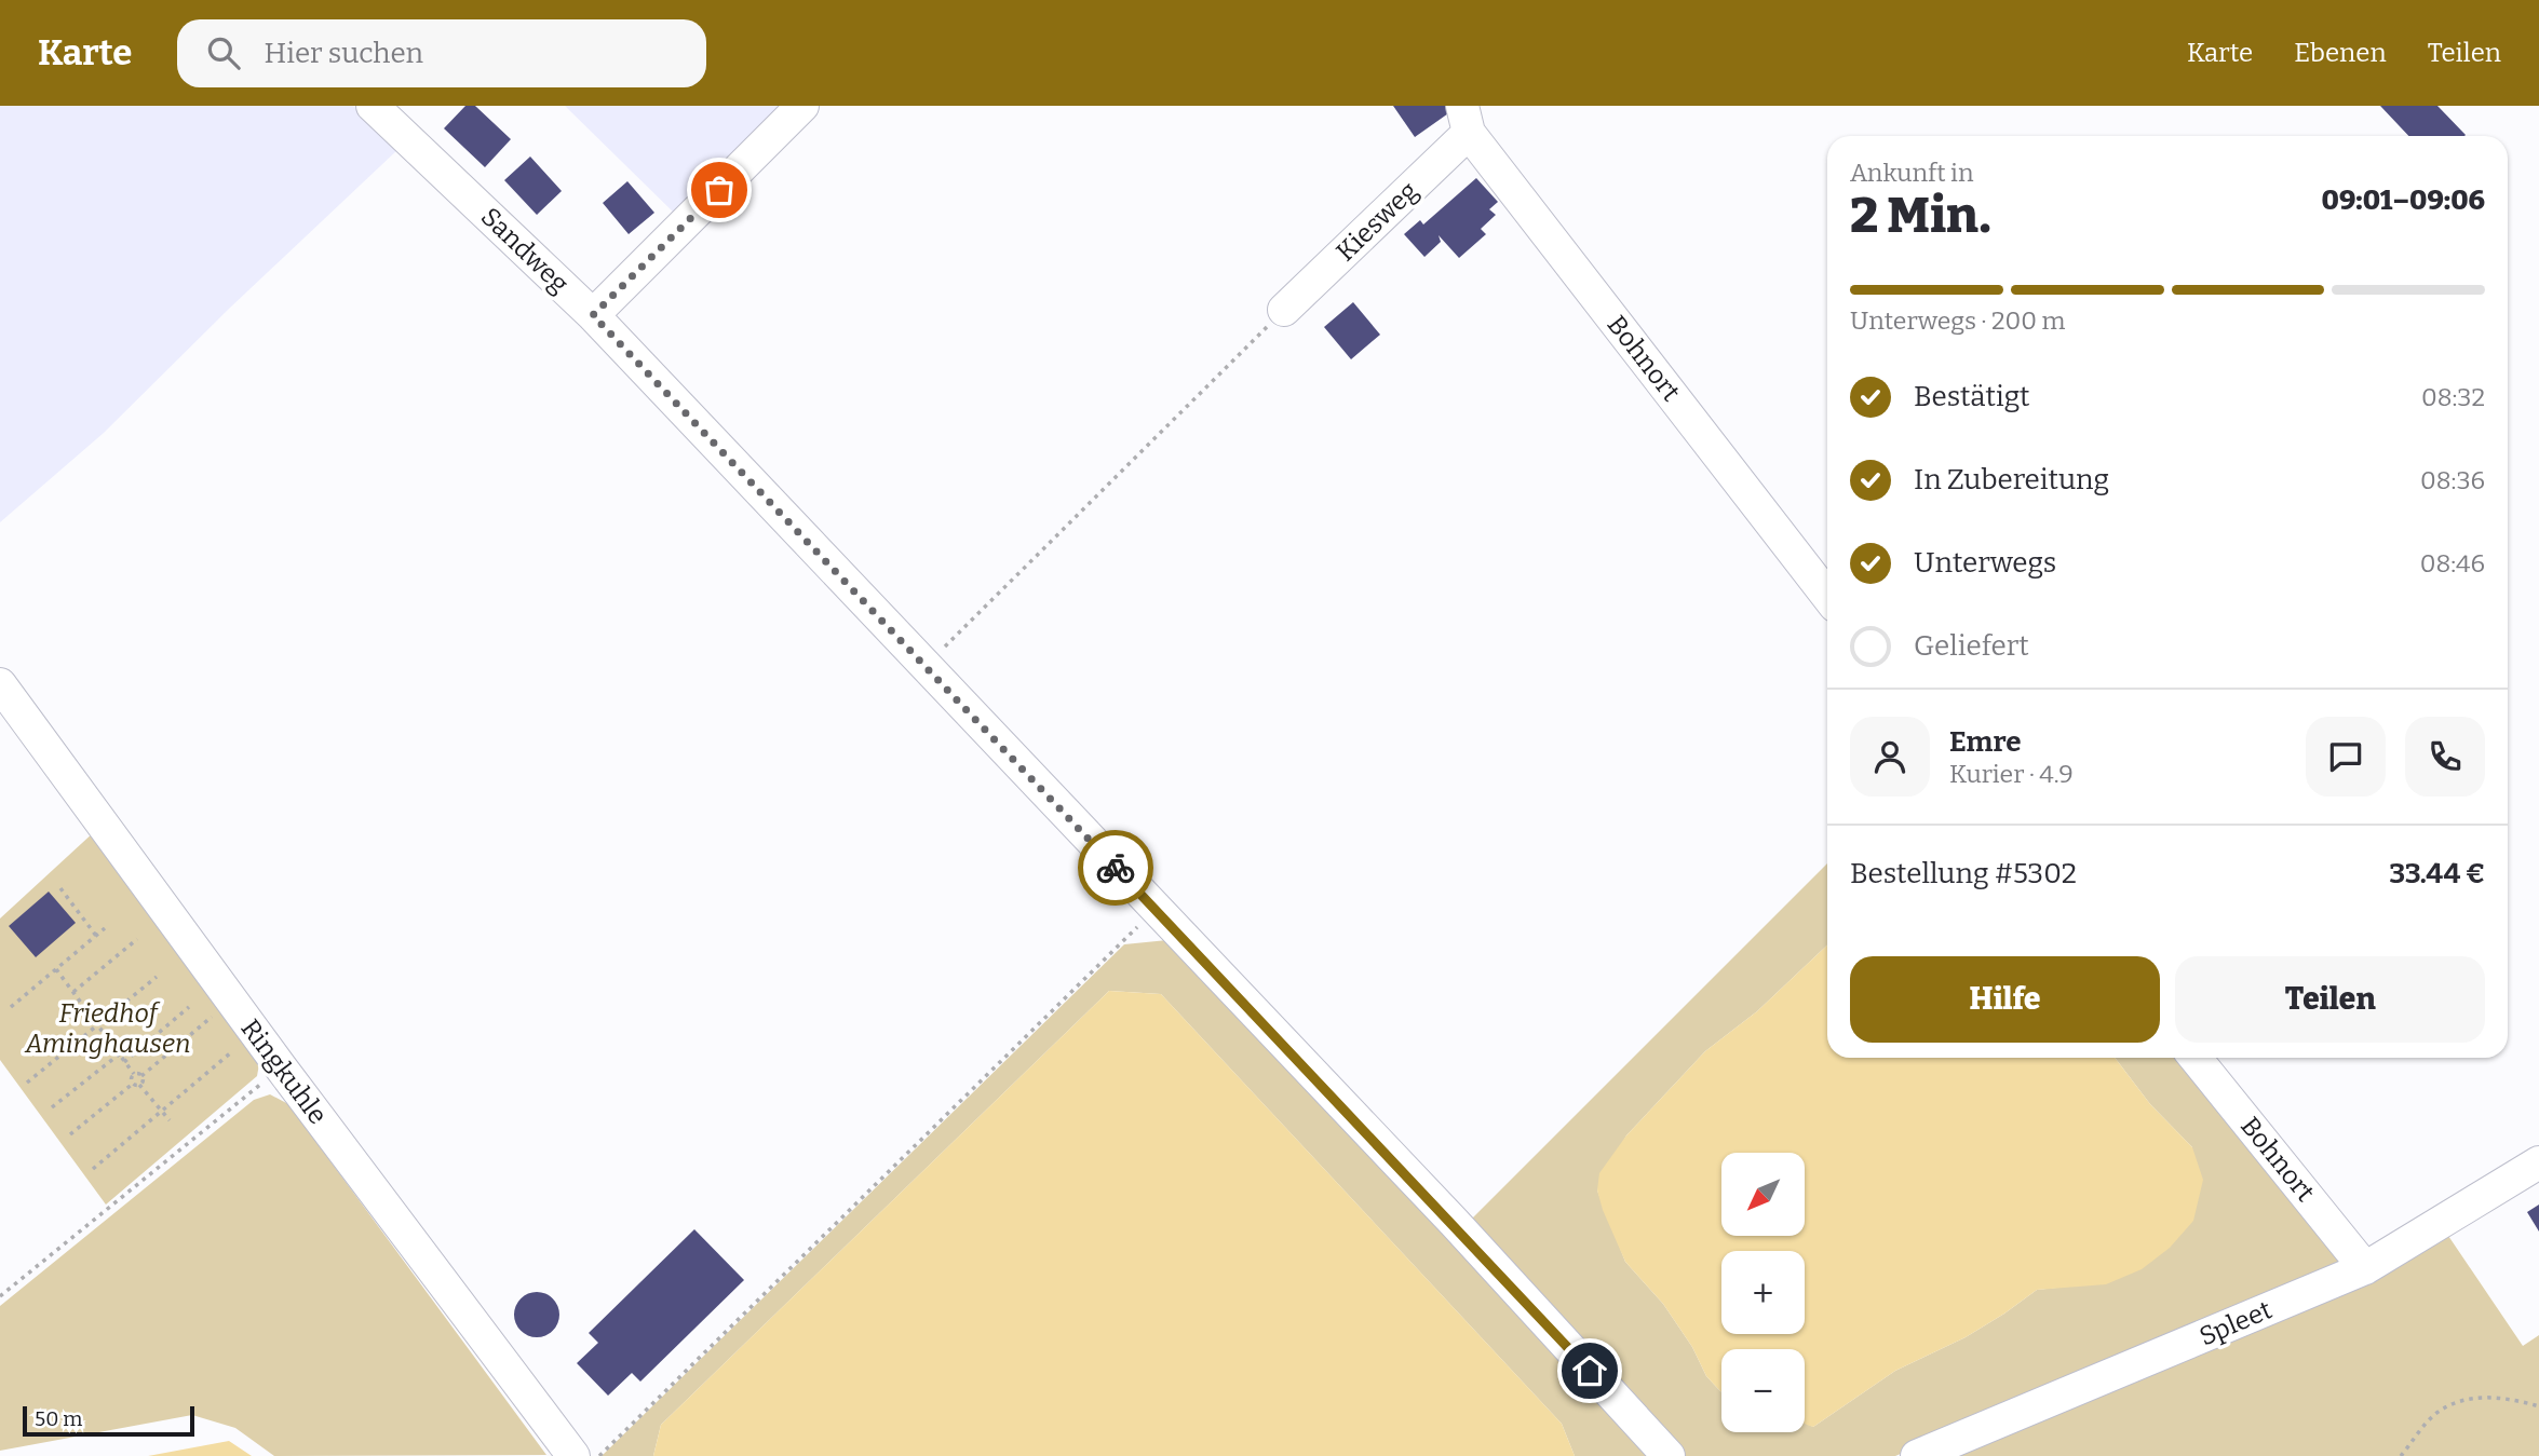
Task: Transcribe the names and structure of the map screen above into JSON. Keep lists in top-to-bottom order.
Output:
{
  "streets": {
    "street": [
      "Kiesweg",
      "Sandweg",
      "Bohnort",
      "Ringkuhle",
      "Spleet"
    ]
  },
  "crossings": [
    ["Kiesweg", "Bohnort"],
    ["Bohnort", "Spleet"]
  ],
  "parks": ["Friedhof Aminghausen"],
  "scale_bar": "50 m",
  "north": "bottom left",
  "page": {
    "header": "Karte",
    "search": "Hier suchen",
    "nav": ["Karte", "Ebenen", "Teilen"],
    "heading": ["2 Min.", "Ankunft in", "09:01–09:06"],
    "panel": [
      "Emre",
      "Kurier · 4.9",
      "Bestellung #5302",
      "33.44 €"
    ],
    "bar": "Unterwegs · 200 m",
    "list": [
      ["Bestätigt", "08:32"],
      ["In Zubereitung", "08:36"],
      ["Unterwegs", "08:46"],
      "Geliefert"
    ],
    "buttons": ["Hilfe", "Teilen"],
    "map_buttons": ["+", "−"],
    "scale": "50 m"
  }
}
